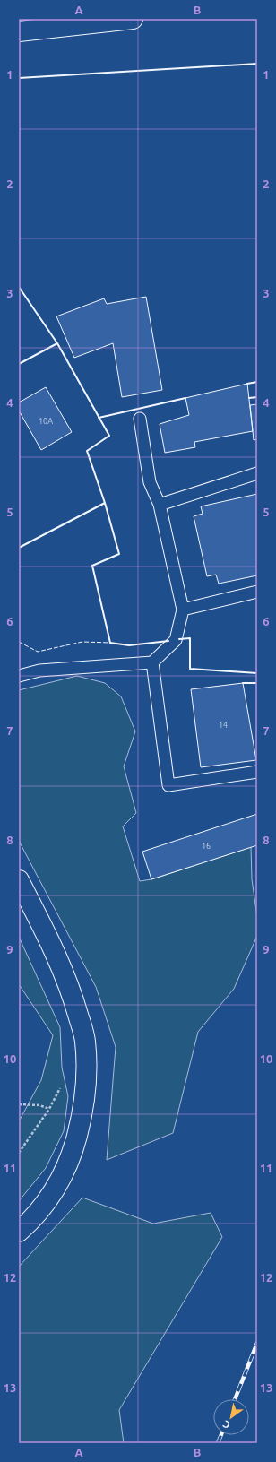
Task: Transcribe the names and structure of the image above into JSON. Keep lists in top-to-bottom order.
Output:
{
  "house_numbers": ["10А", "14", "16"],
  "north": "bottom left",
  "grid": {
    "columns": ["A", "B"],
    "rows": [
      "1",
      "2",
      "3",
      "4",
      "5",
      "6",
      "7",
      "8",
      "9",
      "10",
      "11",
      "12",
      "13"
    ]
  }
}
